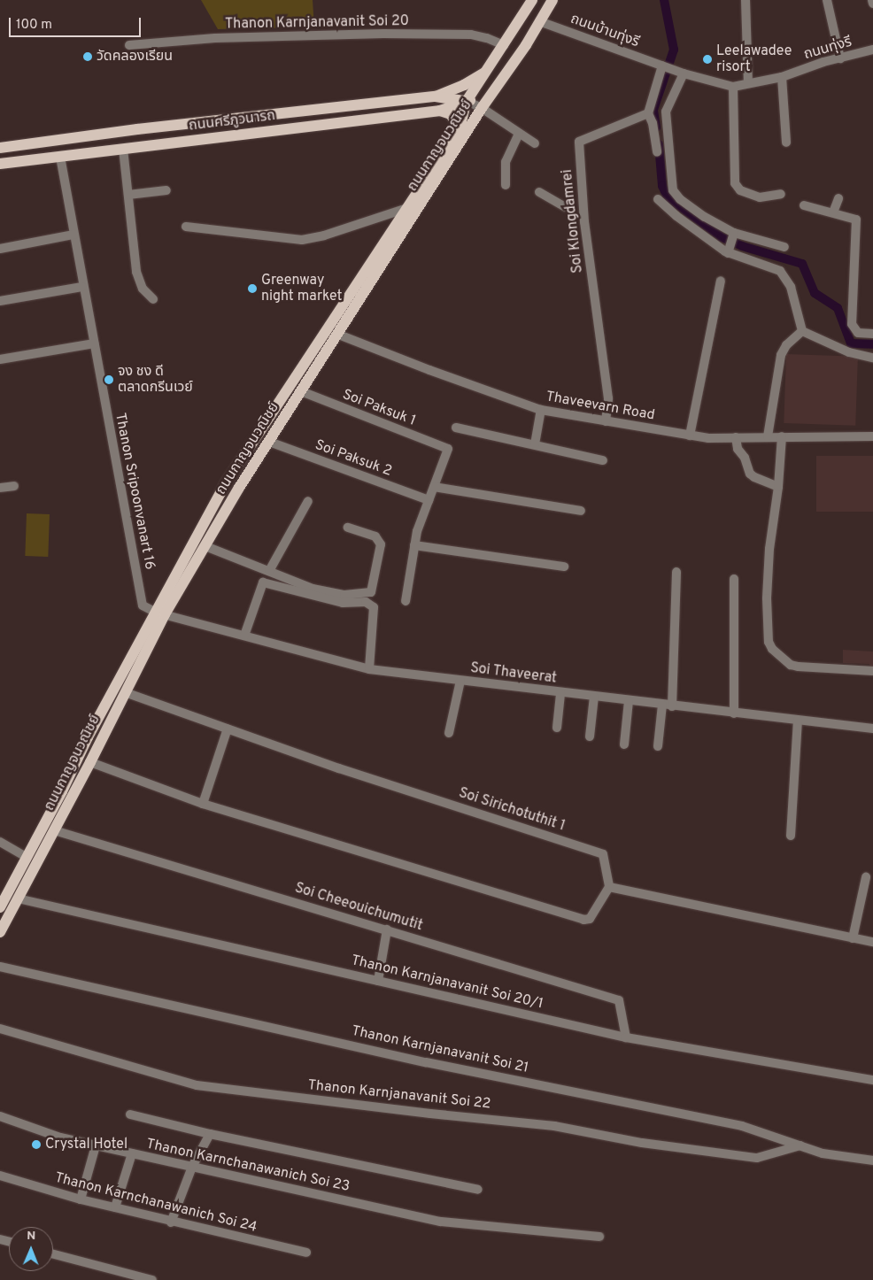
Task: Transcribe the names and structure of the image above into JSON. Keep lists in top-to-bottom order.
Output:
{
  "streets": {
    "main road": ["ถนนศรีภูวนารถ", "ถนนกาญจนวณิชย์"],
    "street": [
      "Thanon Karnjanavanit Soi 20",
      "ถนนบ้านทุ่งรี",
      "ถนนทุ่งรี",
      "Soi Klongdamrei",
      "Thaveevarn Road",
      "Soi Paksuk 1",
      "Soi Paksuk 2",
      "Thanon Sripoonvanart 16",
      "Soi Thaveerat",
      "Soi Sirichotuthit 1",
      "Soi Cheeouichumutit",
      "Thanon Karnjanavanit Soi 20/1",
      "Thanon Karnjanavanit Soi 21",
      "Thanon Karnjanavanit Soi 22",
      "Thanon Karnchanawanich Soi 23",
      "Thanon Karnchanawanich Soi 24"
    ]
  },
  "crossings": [
    ["Thanon Karnjanavanit Soi 20", "ถนนกาญจนวณิชย์"],
    ["ถนนบ้านทุ่งรี", "ถนนกาญจนวณิชย์"],
    ["ถนนศรีภูวนารถ", "ถนนกาญจนวณิชย์"],
    ["ถนนศรีภูวนารถ", "Thanon Sripoonvanart 16"],
    ["ถนนกาญจนวณิชย์", "Thaveevarn Road"],
    ["ถนนกาญจนวณิชย์", "Soi Paksuk 1"],
    ["ถนนกาญจนวณิชย์", "Soi Paksuk 2"],
    ["ถนนกาญจนวณิชย์", "Thanon Sripoonvanart 16"],
    ["ถนนกาญจนวณิชย์", "Soi Thaveerat"],
    ["ถนนกาญจนวณิชย์", "Soi Sirichotuthit 1"],
    ["ถนนกาญจนวณิชย์", "Soi Cheeouichumutit"],
    ["ถนนกาญจนวณิชย์", "Thanon Karnjanavanit Soi 20/1"],
    ["Soi Klongdamrei", "Thaveevarn Road"],
    ["Thanon Sripoonvanart 16", "Soi Thaveerat"],
    ["Soi Cheeouichumutit", "Thanon Karnjanavanit Soi 20/1"],
    ["Thanon Karnjanavanit Soi 21", "Thanon Karnjanavanit Soi 22"]
  ],
  "places": [
    "วัดคลองเรียน",
    "Leelawadee risort",
    "Greenway night market",
    "จง ชง ดี ตลาดกรีนเวย์",
    "Crystal Hotel"
  ],
  "scale_bar": "100 m",
  "north": "top"
}
